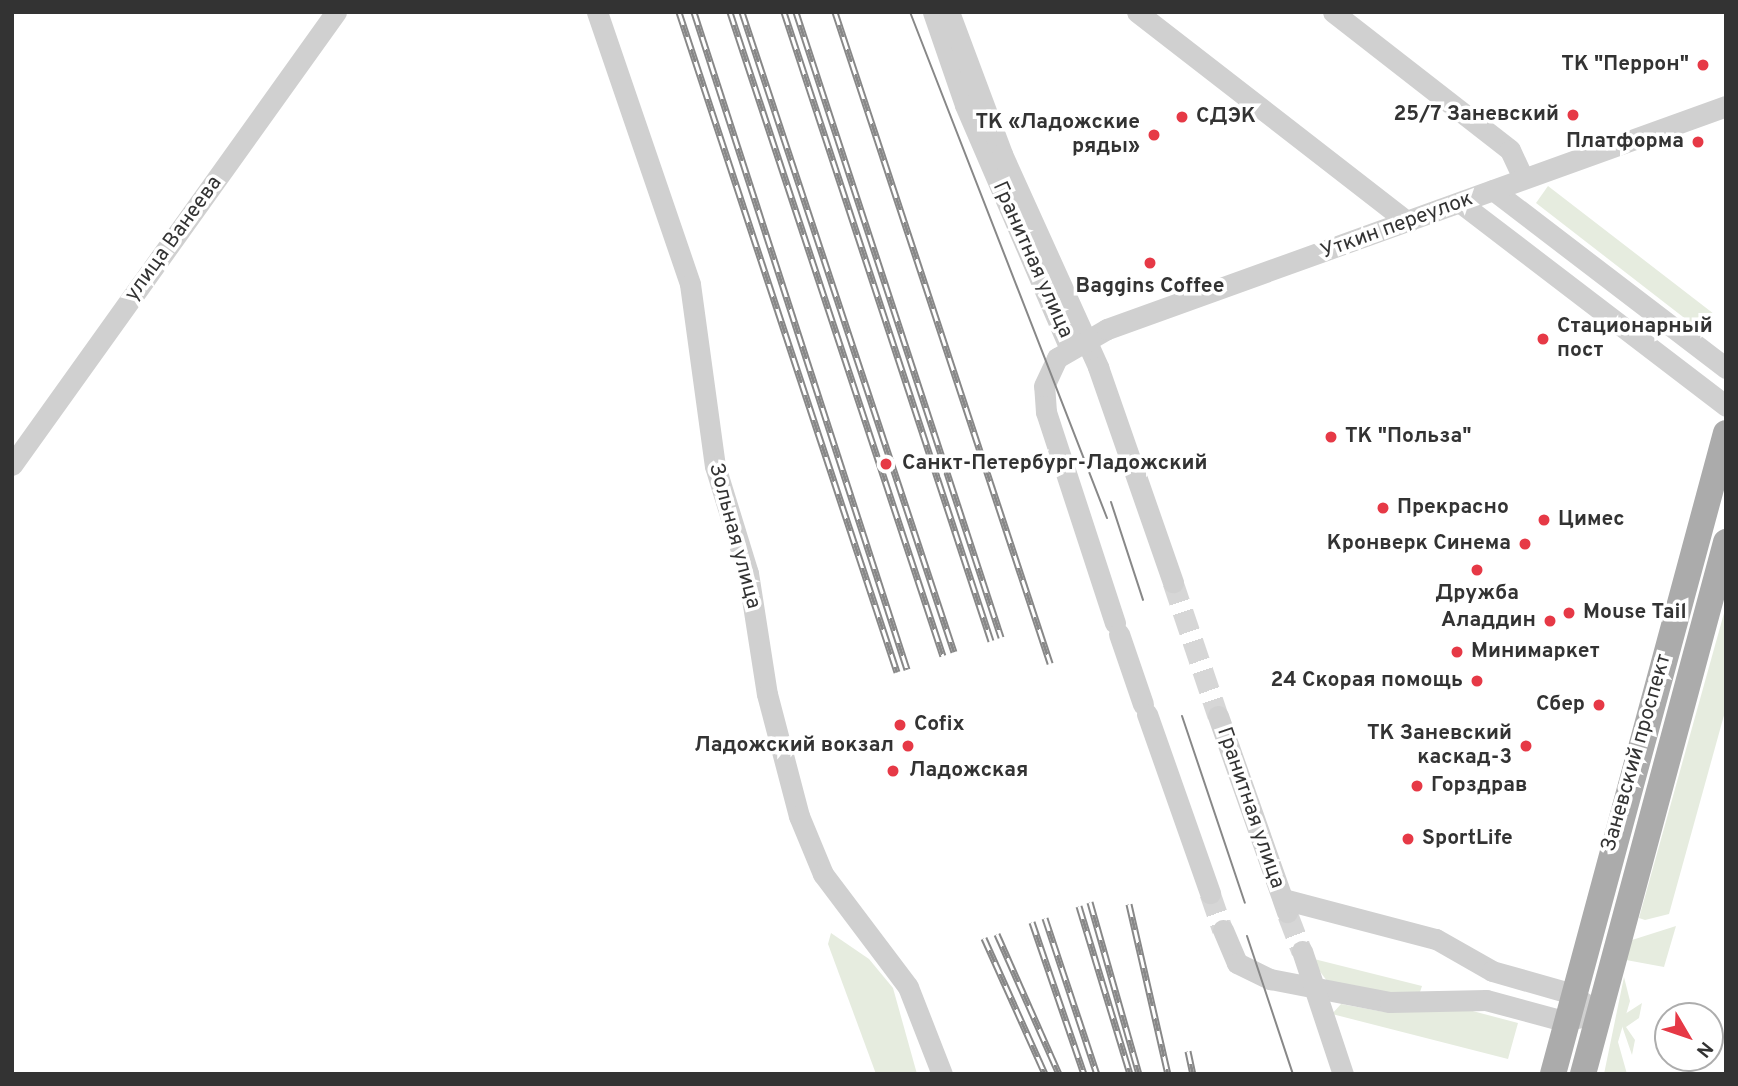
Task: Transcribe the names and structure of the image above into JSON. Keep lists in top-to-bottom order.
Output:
{
  "streets": {
    "main road": ["Заневский проспект"],
    "street": [
      "Уткин переулок",
      "улица Ванеева",
      "Гранитная улица",
      "Зольная улица"
    ]
  },
  "crossings": [
    ["Уткин переулок", "Гранитная улица"],
    ["Гранитная улица", "Заневский проспект"]
  ],
  "places": [
    "ТК \"Перрон\"",
    "25/7 Заневский",
    "СДЭК",
    "ТК «Ладожские ряды»",
    "Платформа",
    "Baggins Coffee",
    "Стационарный пост",
    "ТК \"Польза\"",
    "Санкт-Петербург-Ладожский",
    "Прекрасно",
    "Цимес",
    "Кронверк Синема",
    "Дружба",
    "Mouse Tail",
    "Аладдин",
    "Минимаркет",
    "24 Скорая помощь",
    "Сбер",
    "Cofix",
    "Ладожский вокзал",
    "ТК Заневский каскад-3",
    "Ладожская",
    "Горздрав",
    "SportLife"
  ],
  "north": "bottom right"
}
